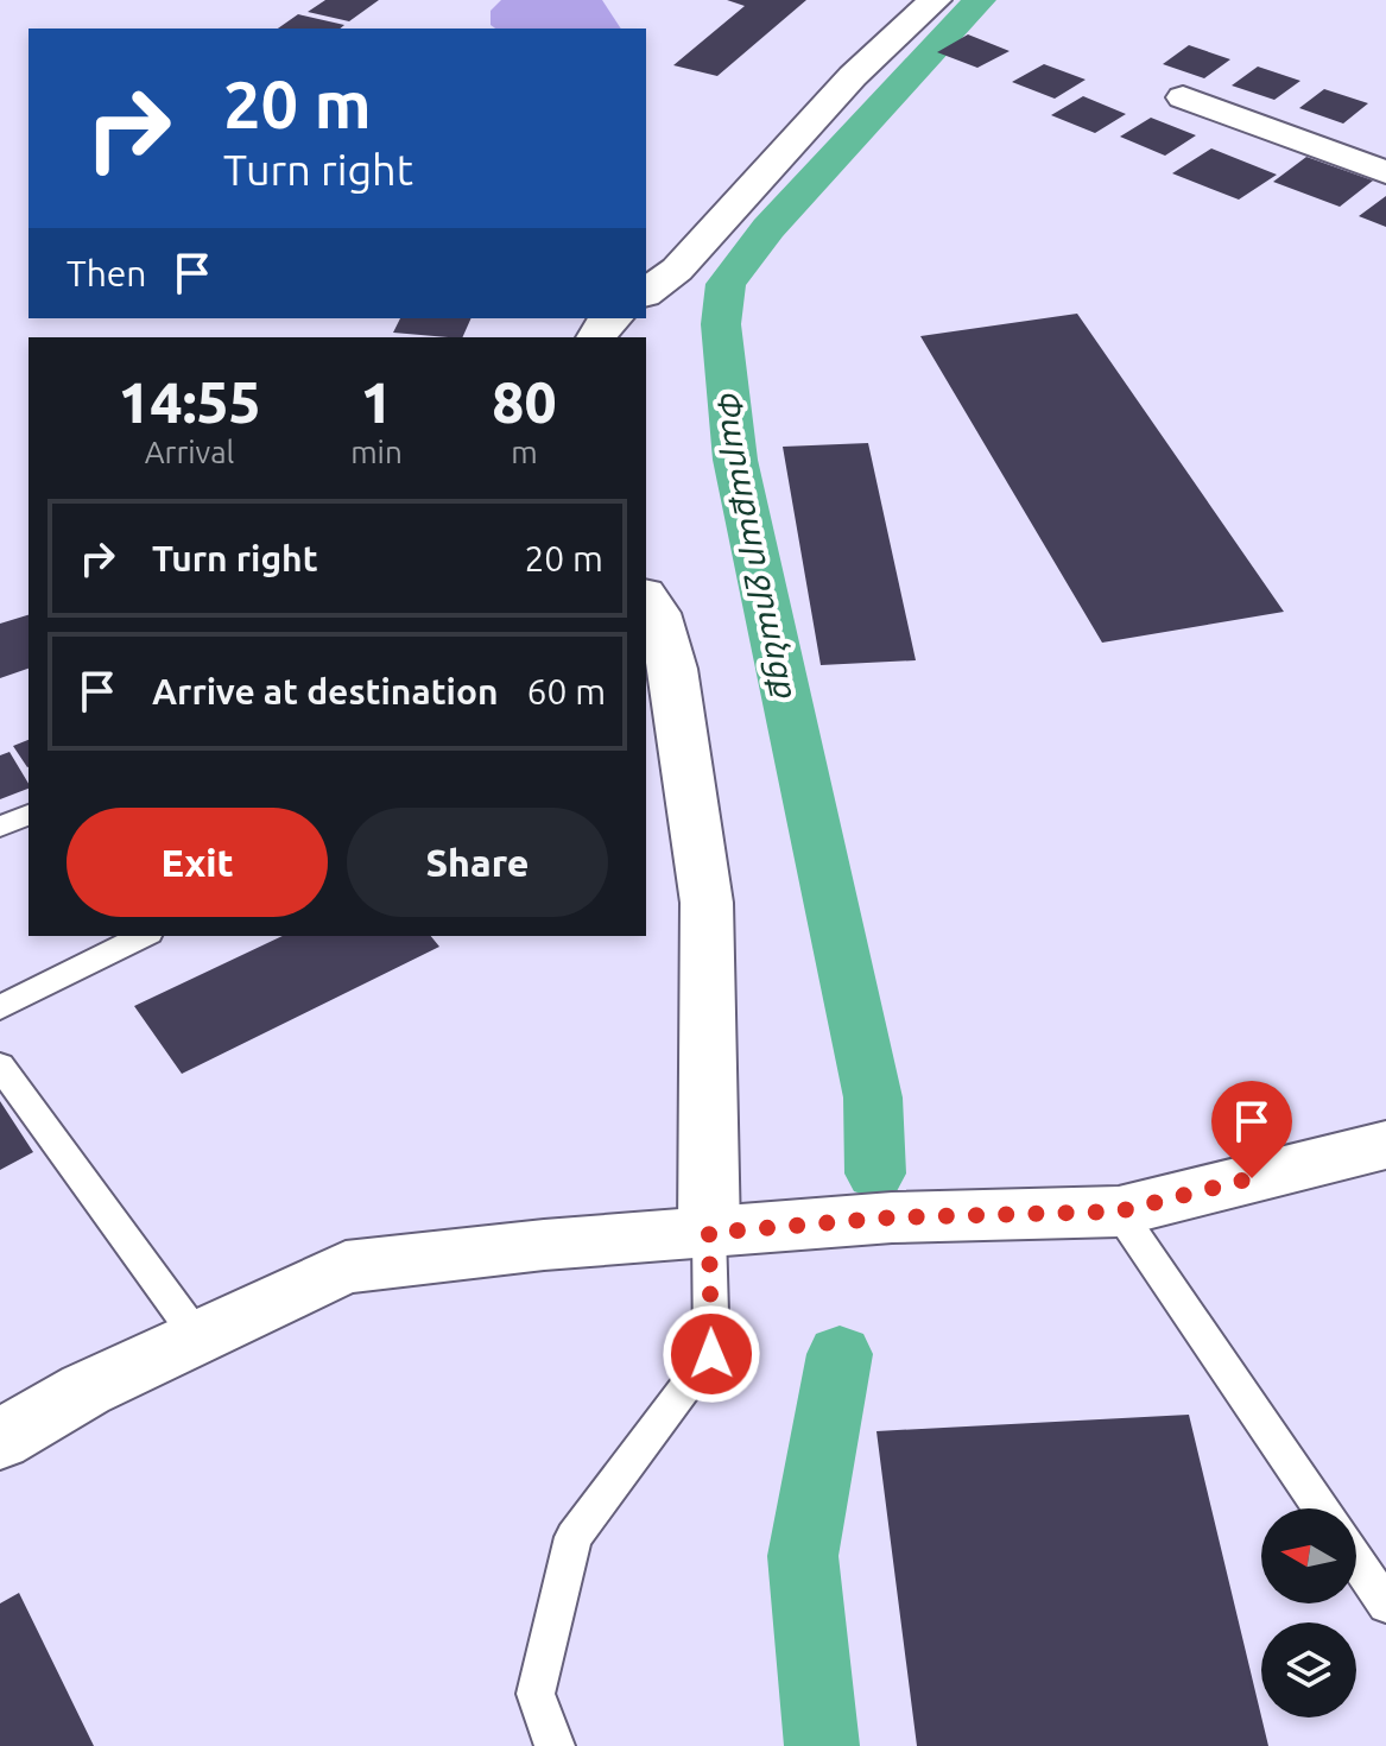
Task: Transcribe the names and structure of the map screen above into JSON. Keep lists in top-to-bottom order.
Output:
{
  "water": ["Փարաքար ջրանցք"],
  "north": "left",
  "page": {
    "turn": ["20 m", "Turn right"],
    "then": "Then",
    "eta": [
      "14:55",
      "Arrival",
      "1",
      "min",
      "80",
      "m"
    ],
    "list": [
      {
        "name": "Turn right",
        "value": "20 m"
      },
      {
        "name": "Arrive at destination",
        "value": "60 m"
      }
    ],
    "buttons": ["Exit", "Share"]
  }
}
